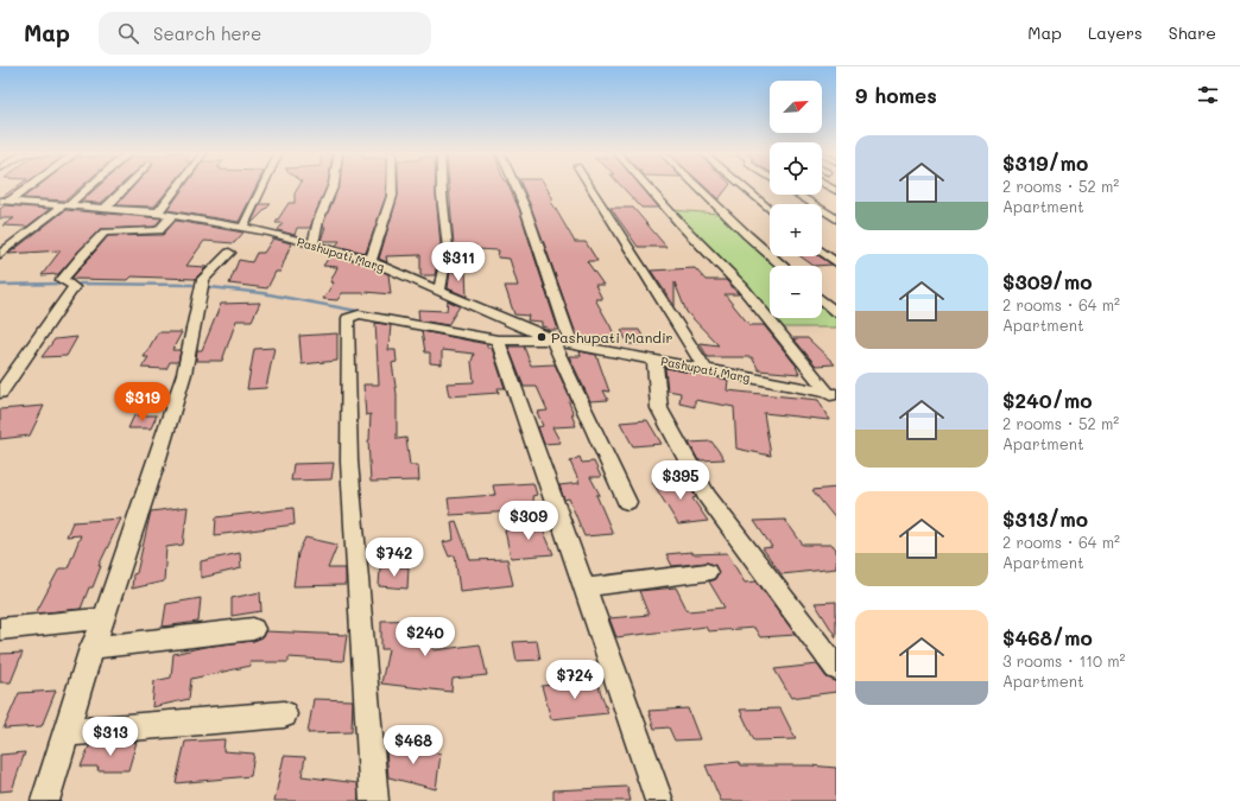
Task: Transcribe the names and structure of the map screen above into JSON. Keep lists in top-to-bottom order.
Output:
{
  "streets": {
    "street": ["Pashupati Marg"]
  },
  "places": ["Pashupati Mandir"],
  "north": "top right",
  "page": {
    "header": "Map",
    "search": "Search here",
    "nav": ["Map", "Layers", "Share"],
    "heading": "9 homes",
    "map_buttons": ["+", "−"],
    "list": [
      {
        "name": "$319/mo",
        "note": "2 rooms · 52 m² · Apartment"
      },
      {
        "name": "$309/mo",
        "note": "2 rooms · 64 m² · Apartment"
      },
      {
        "name": "$240/mo",
        "note": "2 rooms · 52 m² · Apartment"
      },
      {
        "name": "$313/mo",
        "note": "2 rooms · 64 m² · Apartment"
      },
      {
        "name": "$468/mo",
        "note": "3 rooms · 110 m² · Apartment"
      }
    ],
    "price": [
      "$311",
      "$319",
      "$395",
      "$309",
      "$742",
      "$240",
      "$724",
      "$313",
      "$468"
    ]
  }
}
